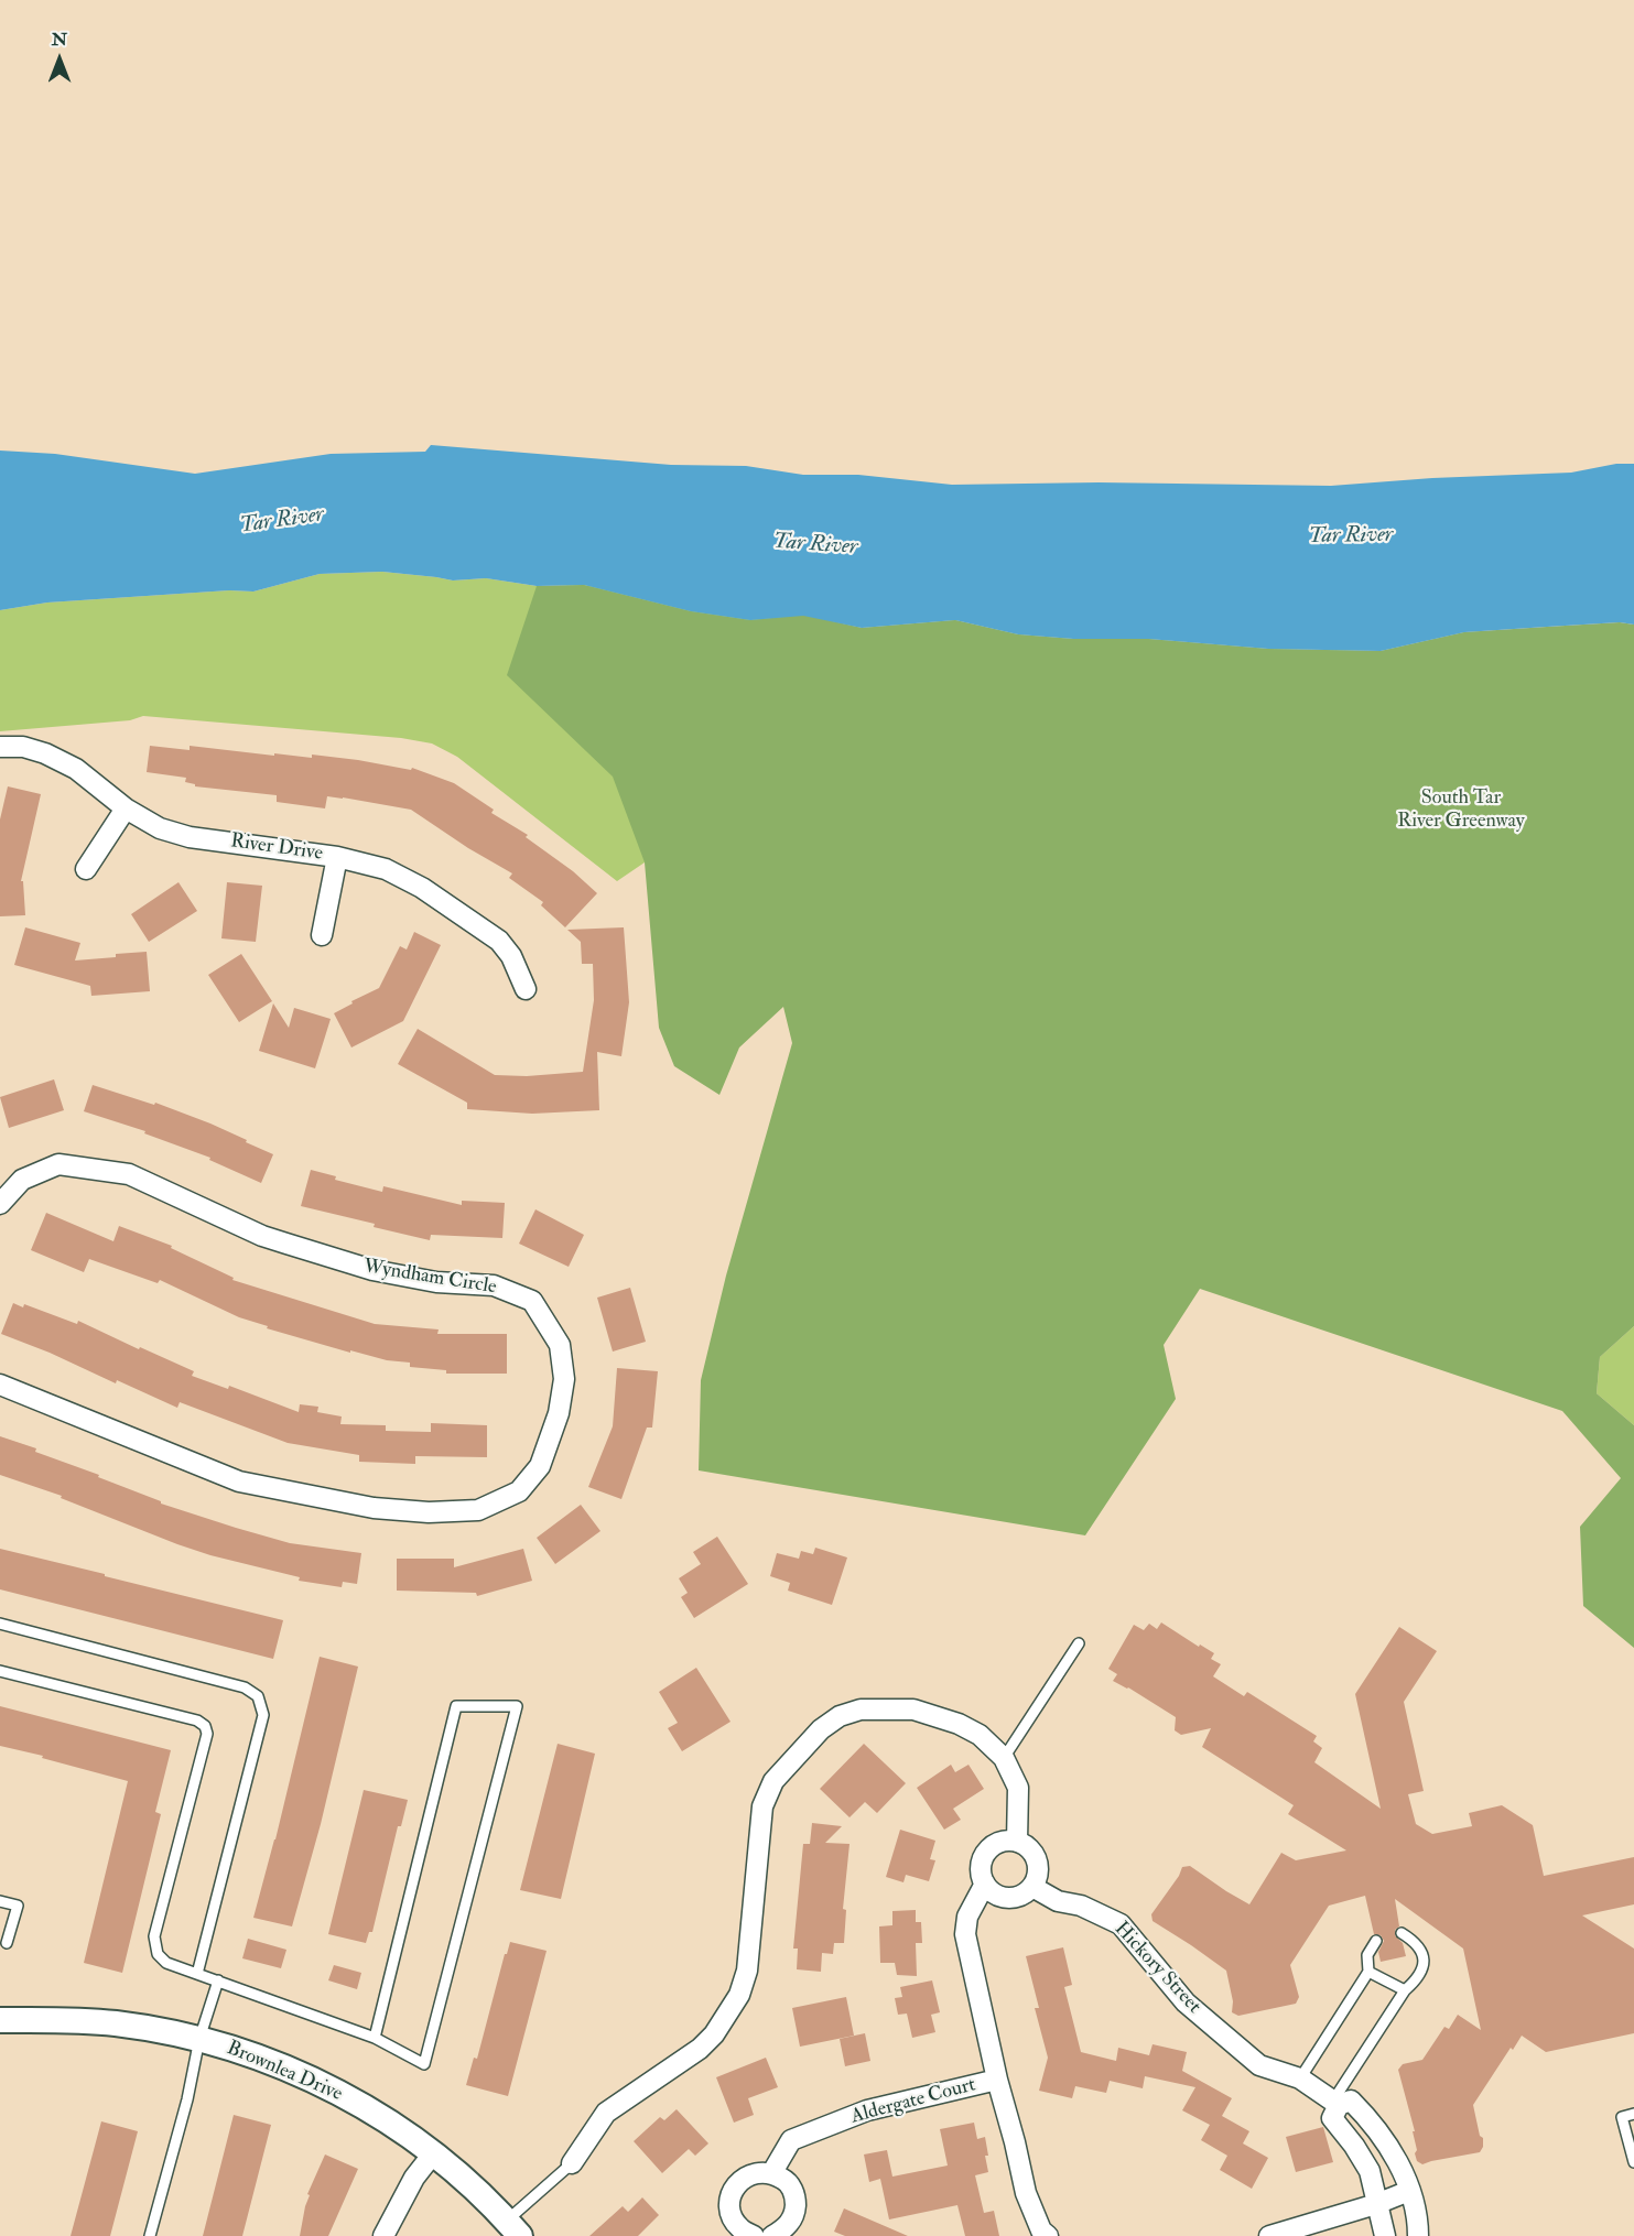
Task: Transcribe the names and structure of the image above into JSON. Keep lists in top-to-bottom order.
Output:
{
  "streets": {
    "street": [
      "River Drive",
      "Wyndham Circle",
      "Hickory Street",
      "Brownlea Drive",
      "Aldergate Court"
    ]
  },
  "water": ["Tar River"],
  "parks": ["South Tar River Greenway"],
  "north": "top"
}
